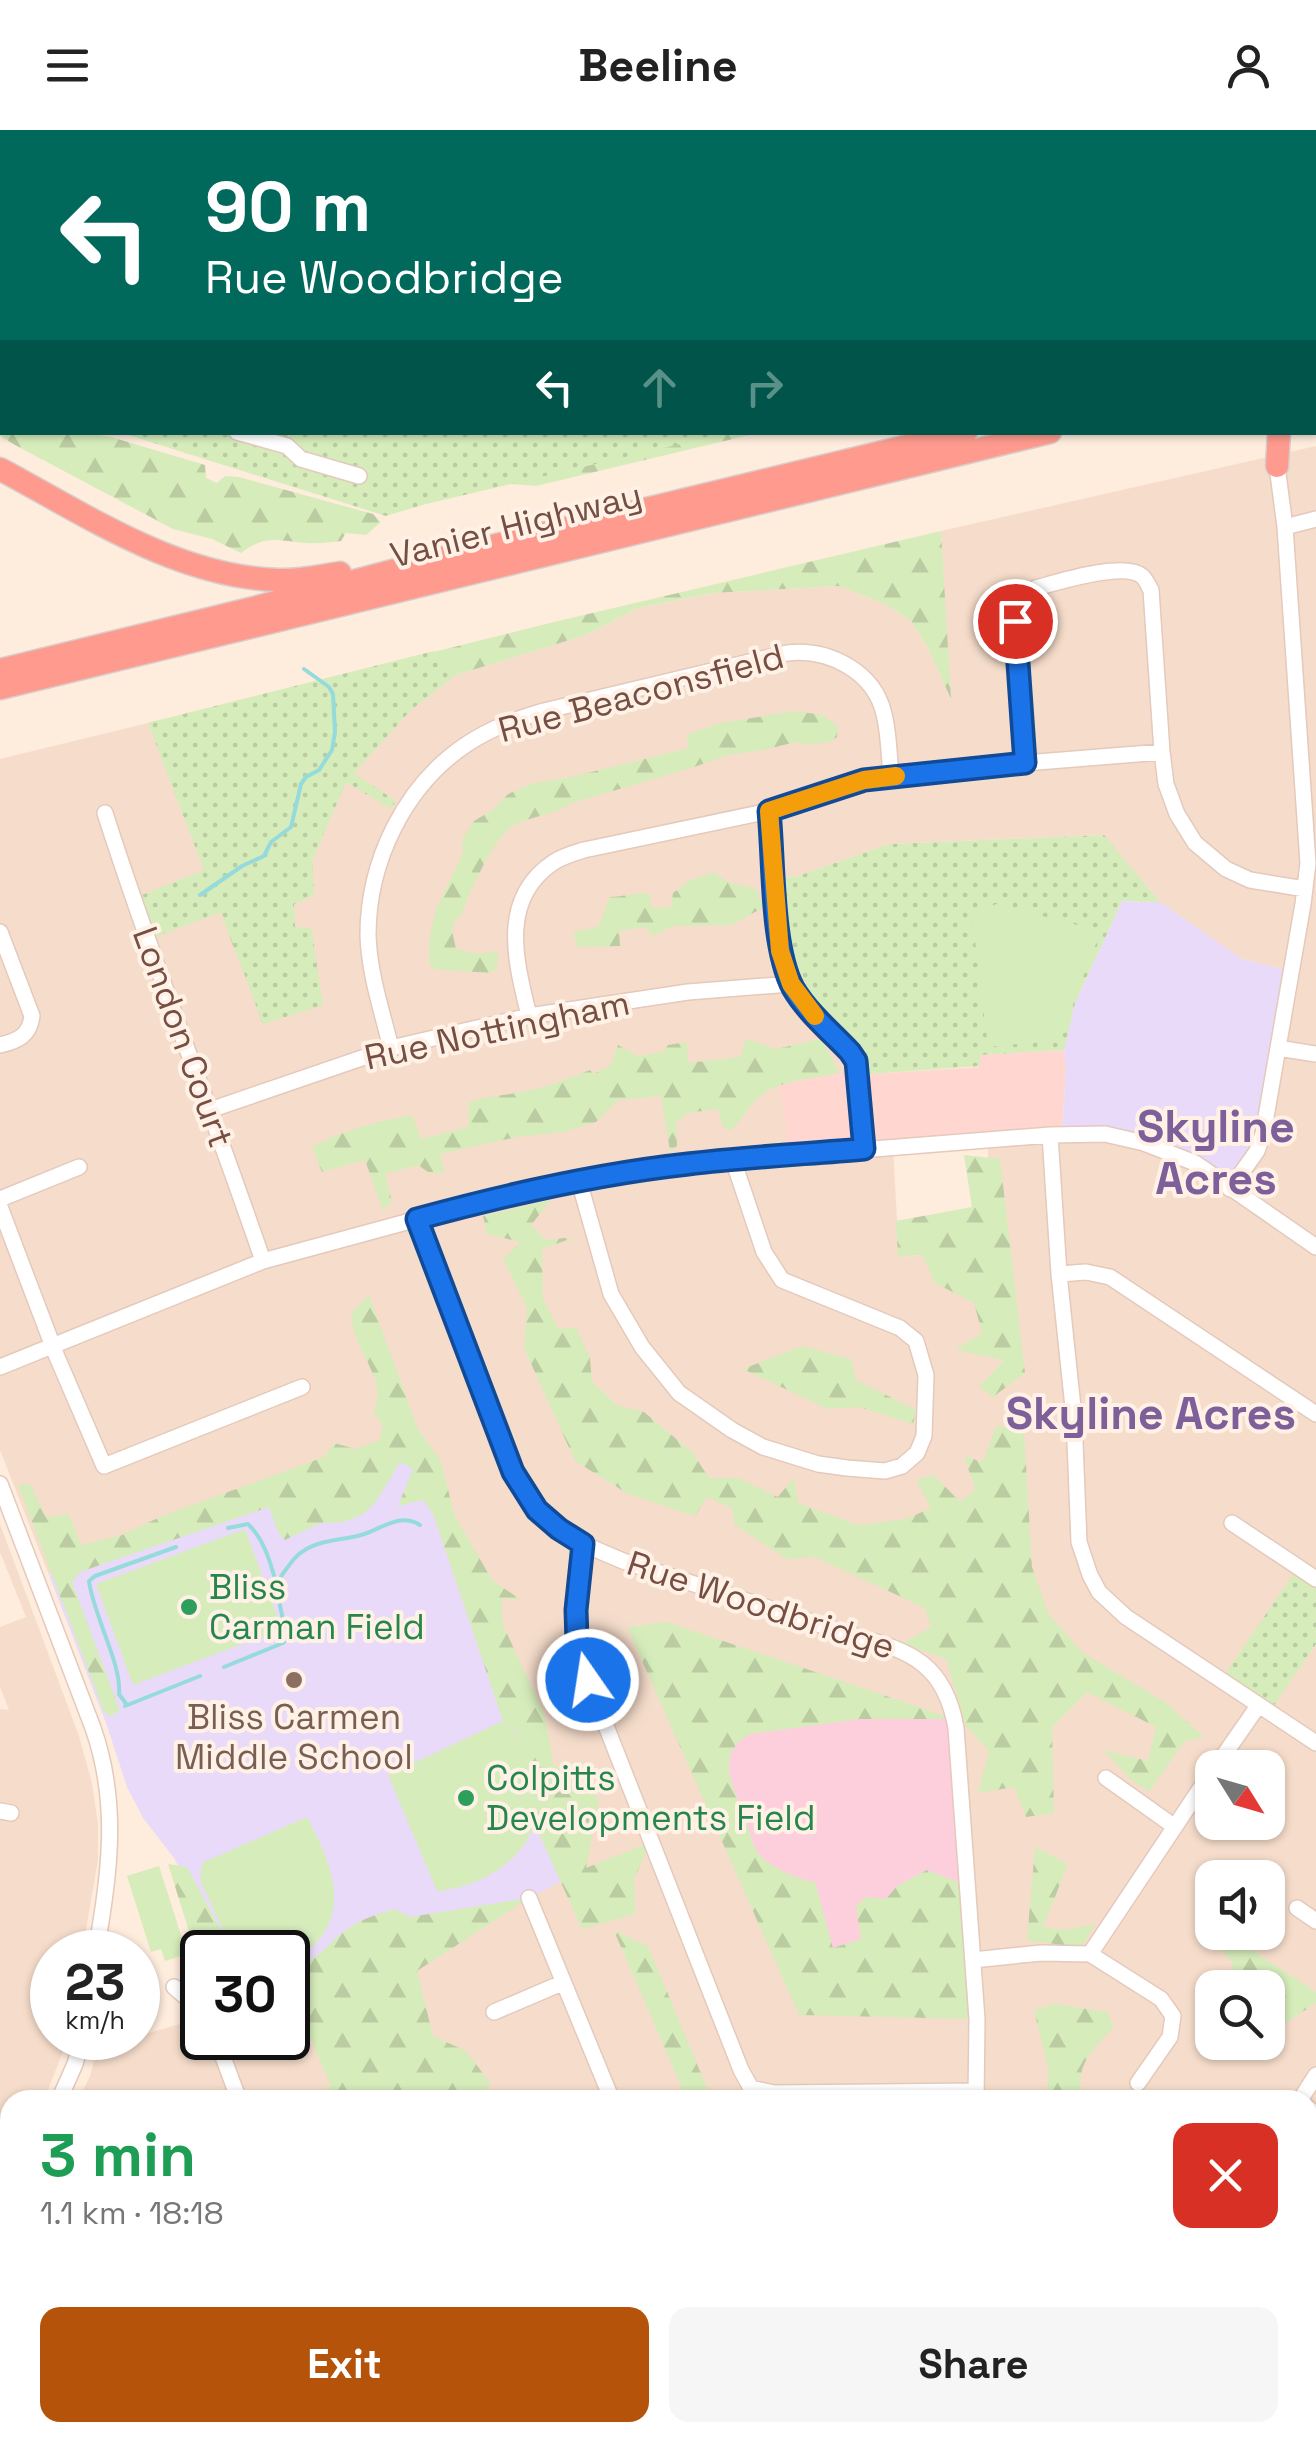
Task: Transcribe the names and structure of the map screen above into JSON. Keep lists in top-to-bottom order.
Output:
{
  "streets": {
    "highway": ["Vanier Highway"],
    "street": [
      "Rue Beaconsfield",
      "Rue Nottingham",
      "London Court",
      "Rue Woodbridge"
    ]
  },
  "crossings": [
    ["Rue Beaconsfield", "Rue Nottingham"],
    ["Rue Nottingham", "London Court"]
  ],
  "districts": ["Skyline Acres", "Skyline Acres"],
  "places": ["Bliss Carman Field", "Bliss Carmen Middle School", "Colpitts Developments Field"],
  "north": "bottom right",
  "page": {
    "header": "Beeline",
    "turn": ["90 m", "Rue Woodbridge"],
    "speed": "23 km/h",
    "limit": "30",
    "heading": ["3 min", "1.1 km · 18:18"],
    "buttons": ["Exit", "Share"]
  }
}
